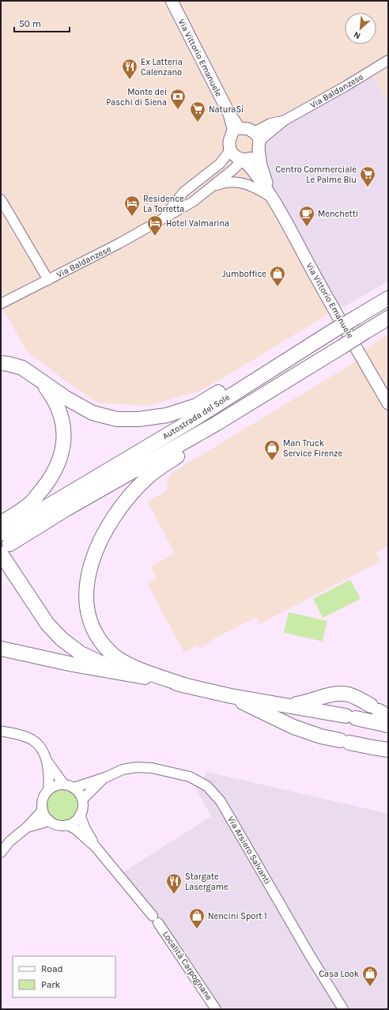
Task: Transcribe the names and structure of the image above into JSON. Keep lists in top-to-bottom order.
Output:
{
  "streets": {
    "highway": ["Autostrada del Sole"],
    "main road": ["Via Vittorio Emanuele"],
    "street": ["Via Baldanzese", "Via Arsiero Salvanti", "Località Carpognane"]
  },
  "crossings": [
    ["Via Vittorio Emanuele", "Via Baldanzese"],
    ["Via Arsiero Salvanti", "Località Carpognane"]
  ],
  "places": {
    "restaurant": ["Ex Latteria Calenzano", "Stargate Lasergame"],
    "bank": ["Monte dei Paschi di Siena"],
    "supermarket": ["NaturaSì", "Centro Commerciale Le Palme Blu"],
    "hotel": ["Residence La Torretta", "Hotel Valmarina"],
    "cafe": ["Menchetti"],
    "shop": [
      "Jumboffice",
      "Man Truck Service Firenze",
      "Nencini Sport 1",
      "Casa Look"
    ]
  },
  "legend": ["Road", "Park"],
  "scale_bar": "50 m",
  "north": "bottom left"
}
